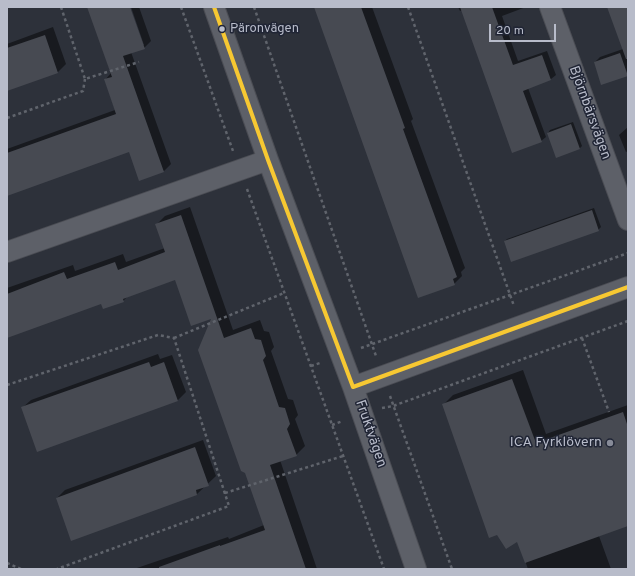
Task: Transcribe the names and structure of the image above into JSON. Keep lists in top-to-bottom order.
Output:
{
  "streets": {
    "street": ["Björnbärsvägen", "Fruktvägen"]
  },
  "places": ["Päronvägen", "ICA Fyrklövern"],
  "scale_bar": "20 m"
}
